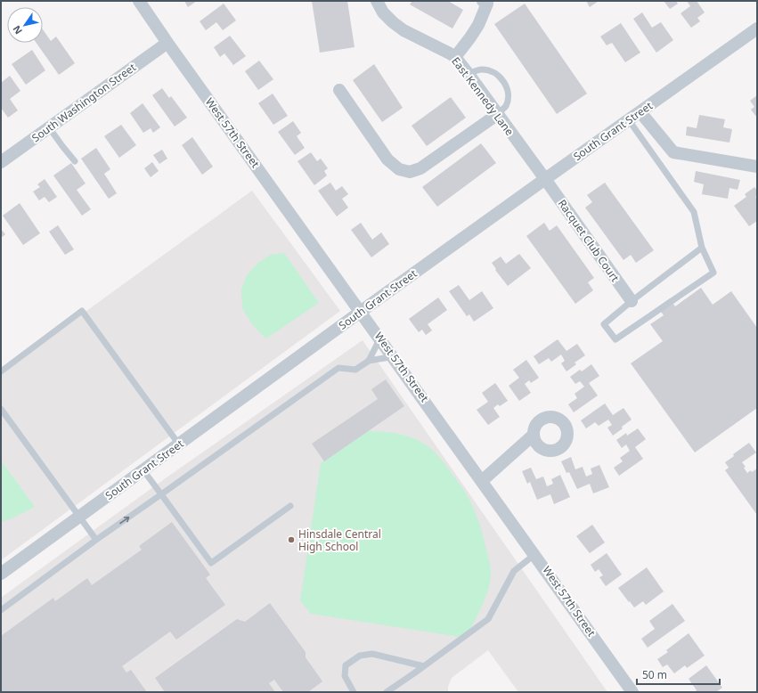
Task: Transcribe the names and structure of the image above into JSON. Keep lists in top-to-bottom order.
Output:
{
  "streets": {
    "street": [
      "East Kennedy Lane",
      "South Washington Street",
      "South Grant Street",
      "West 57th Street",
      "Racquet Club Court"
    ]
  },
  "crossings": [
    ["East Kennedy Lane", "South Grant Street"],
    ["East Kennedy Lane", "Racquet Club Court"],
    ["South Washington Street", "West 57th Street"],
    ["South Grant Street", "West 57th Street"],
    ["South Grant Street", "Racquet Club Court"]
  ],
  "places": ["Hinsdale Central High School"],
  "scale_bar": "50 m",
  "north": "bottom left"
}
